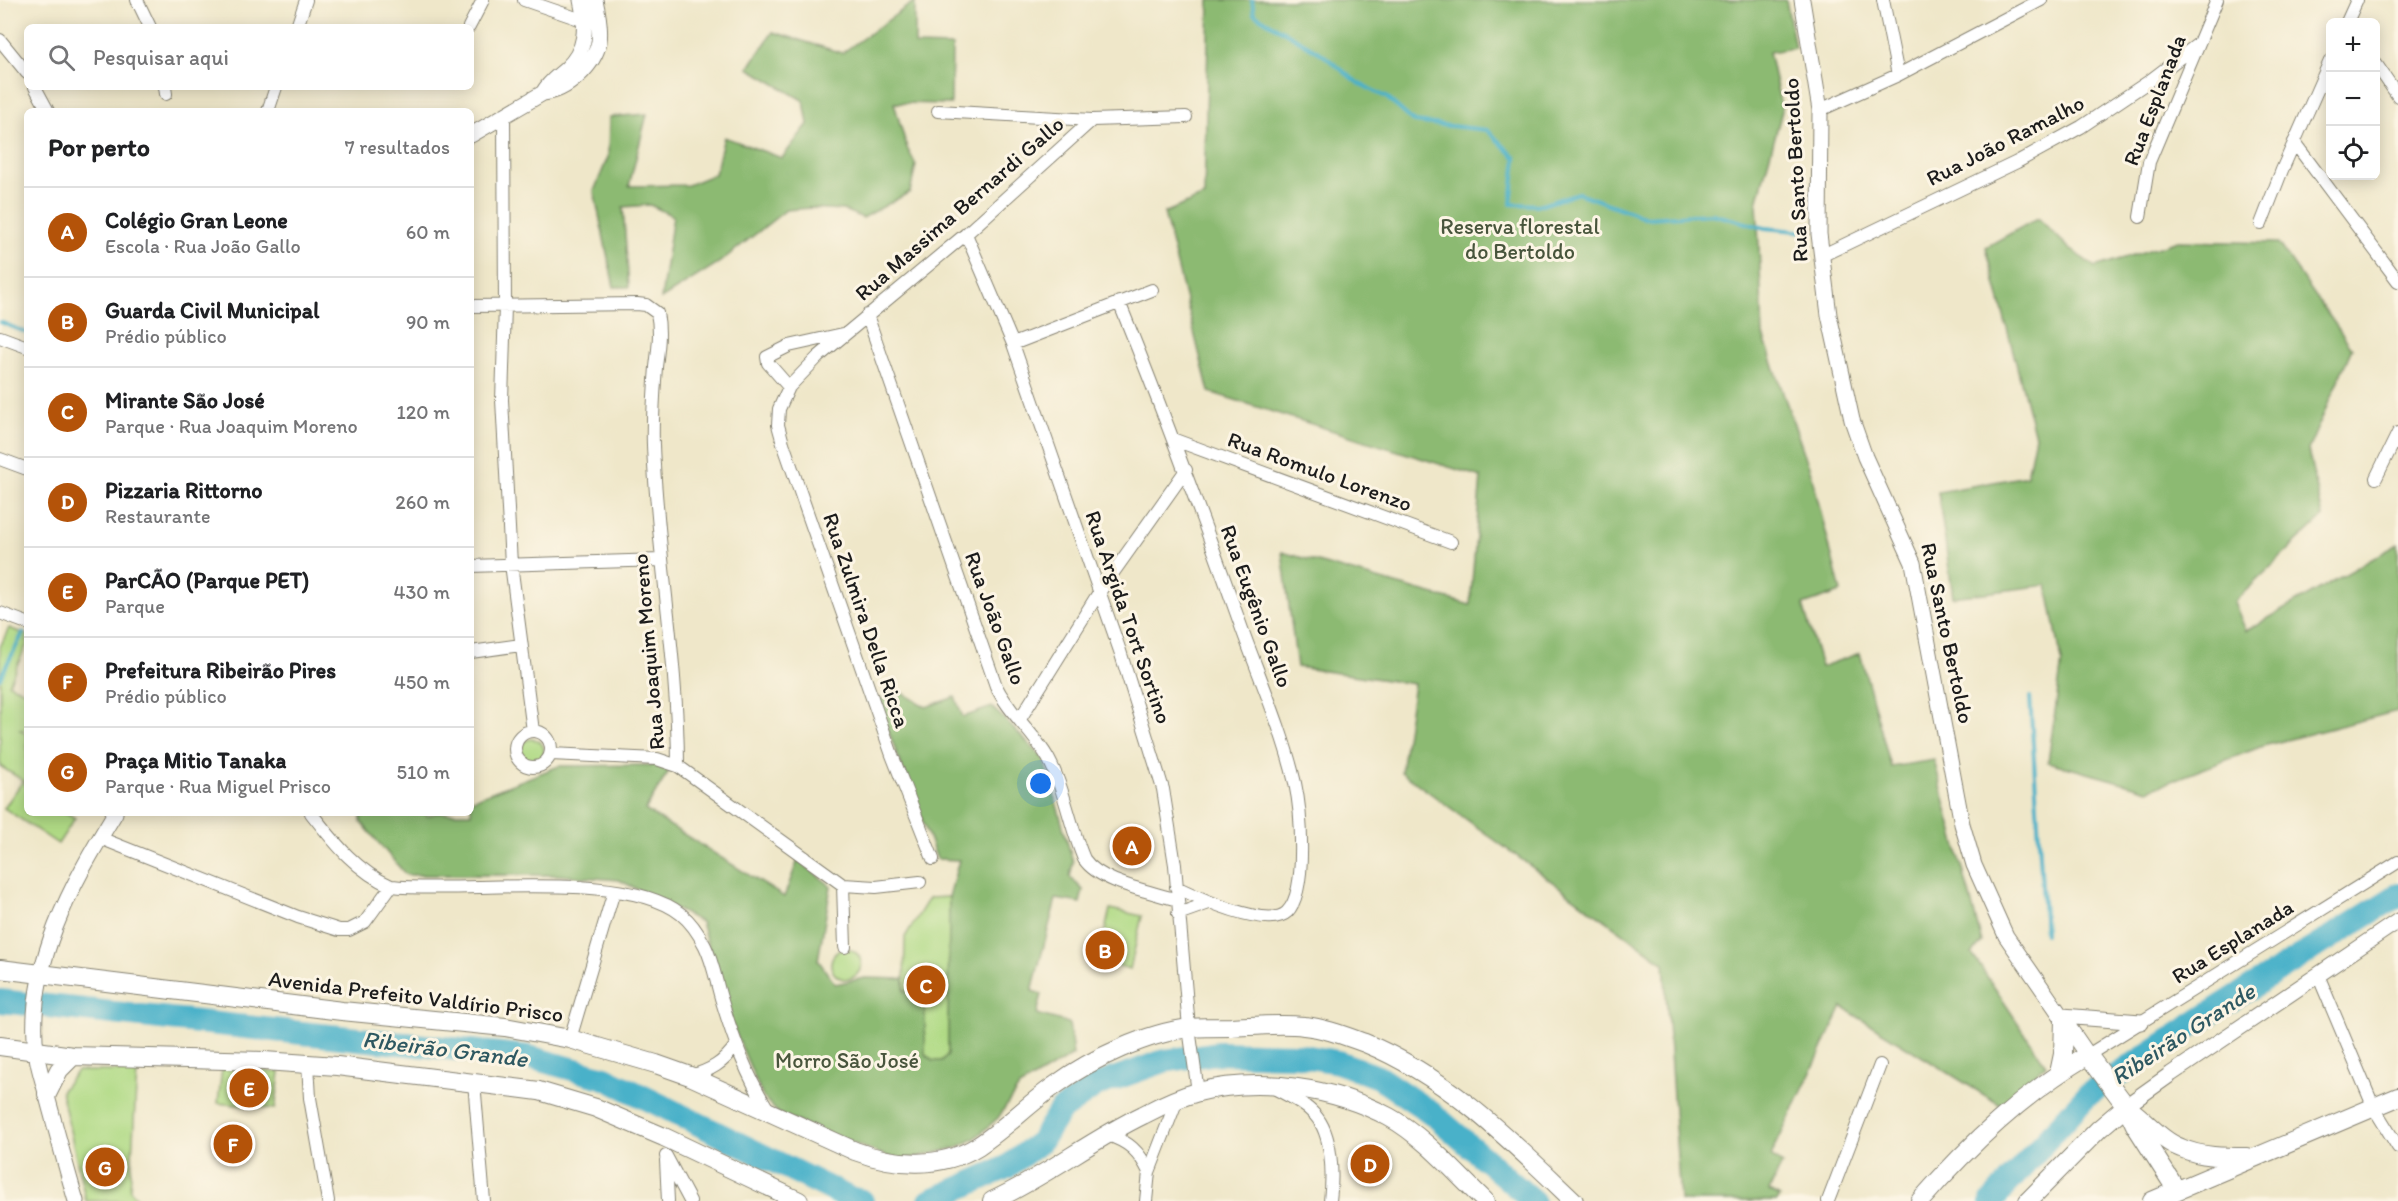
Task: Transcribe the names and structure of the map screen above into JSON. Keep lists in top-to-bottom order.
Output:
{
  "streets": {
    "main road": ["Rua Santo Bertoldo", "Avenida Prefeito Valdírio Prisco"],
    "street": [
      "Rua Esplanada",
      "Rua João Ramalho",
      "Rua Massima Bernardi Gallo",
      "Rua Romulo Lorenzo",
      "Rua Eugênio Gallo",
      "Rua Argida Tort Sortino",
      "Rua João Gallo",
      "Rua Zulmira Della Ricca",
      "Rua Joaquim Moreno"
    ]
  },
  "crossings": [
    ["Rua Esplanada", "Rua João Ramalho"],
    ["Rua Esplanada", "Rua Santo Bertoldo"],
    ["Rua João Ramalho", "Rua Santo Bertoldo"],
    ["Rua Massima Bernardi Gallo", "Rua Argida Tort Sortino"],
    ["Rua Massima Bernardi Gallo", "Rua João Gallo"],
    ["Rua Massima Bernardi Gallo", "Rua Zulmira Della Ricca"],
    ["Rua Romulo Lorenzo", "Rua Eugênio Gallo"],
    ["Rua Argida Tort Sortino", "Rua João Gallo"],
    ["Rua Argida Tort Sortino", "Avenida Prefeito Valdírio Prisco"]
  ],
  "water": ["Ribeirão Grande"],
  "parks": ["Reserva florestal do Bertoldo", "Morro São José"],
  "page": {
    "map_buttons": ["+", "−"],
    "search": "Pesquisar aqui",
    "heading": ["Por perto", "7 resultados"],
    "list": [
      {
        "mark": "A",
        "name": "Colégio Gran Leone",
        "note": "Escola · Rua João Gallo",
        "value": "60 m"
      },
      {
        "mark": "B",
        "name": "Guarda Civil Municipal",
        "note": "Prédio público",
        "value": "90 m"
      },
      {
        "mark": "C",
        "name": "Mirante São José",
        "note": "Parque · Rua Joaquim Moreno",
        "value": "120 m"
      },
      {
        "mark": "D",
        "name": "Pizzaria Rittorno",
        "note": "Restaurante",
        "value": "260 m"
      },
      {
        "mark": "E",
        "name": "ParCÃO (Parque PET)",
        "note": "Parque",
        "value": "430 m"
      },
      {
        "mark": "F",
        "name": "Prefeitura Ribeirão Pires",
        "note": "Prédio público",
        "value": "450 m"
      },
      {
        "mark": "G",
        "name": "Praça Mitio Tanaka",
        "note": "Parque · Rua Miguel Prisco",
        "value": "510 m"
      }
    ],
    "pins": [
      "A",
      "B",
      "C",
      "E",
      "F",
      "D",
      "G"
    ]
  }
}
